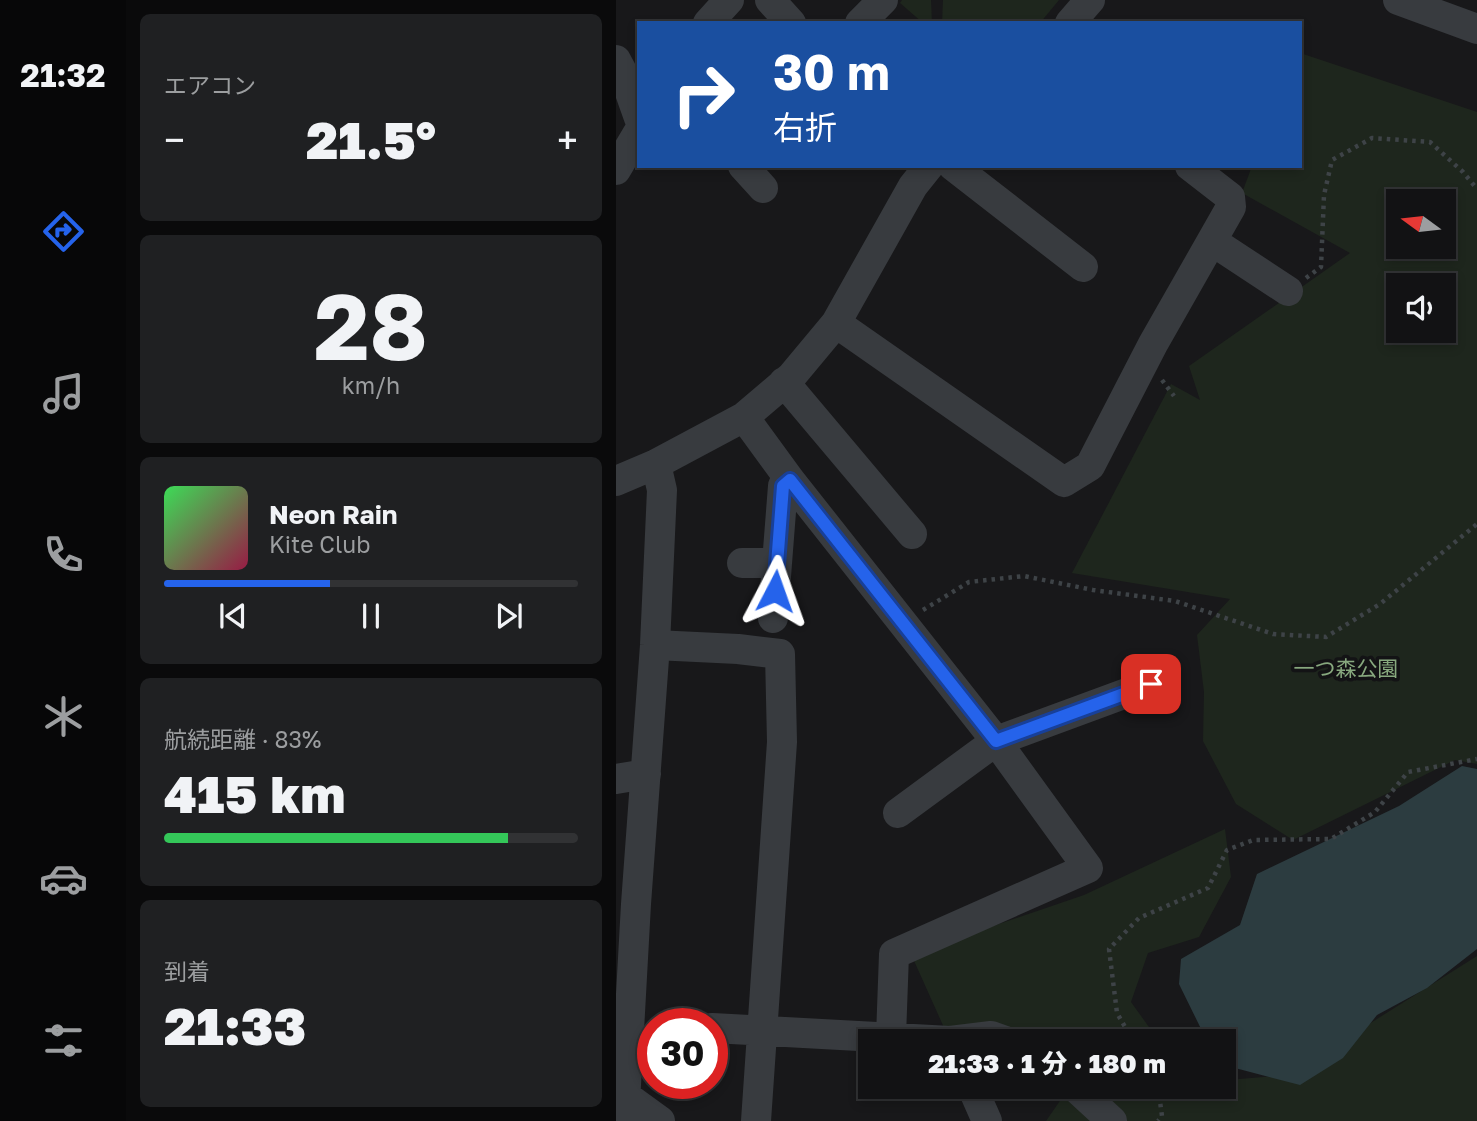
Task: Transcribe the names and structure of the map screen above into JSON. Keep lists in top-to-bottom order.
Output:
{
  "parks": ["一つ森公園"],
  "north": "left",
  "page": {
    "tabs": "21:32",
    "tile": [
      "エアコン",
      ["28", "km/h"],
      ["航続距離 · 83%", "415 km"],
      ["到着", "21:33"]
    ],
    "turn": ["30 m", "右折"],
    "heat": ["−", "21.5°", "+"],
    "song": ["Neon Rain", "Kite Club"],
    "limit": "30",
    "trip": "21:33 · 1 分 · 180 m"
  }
}
